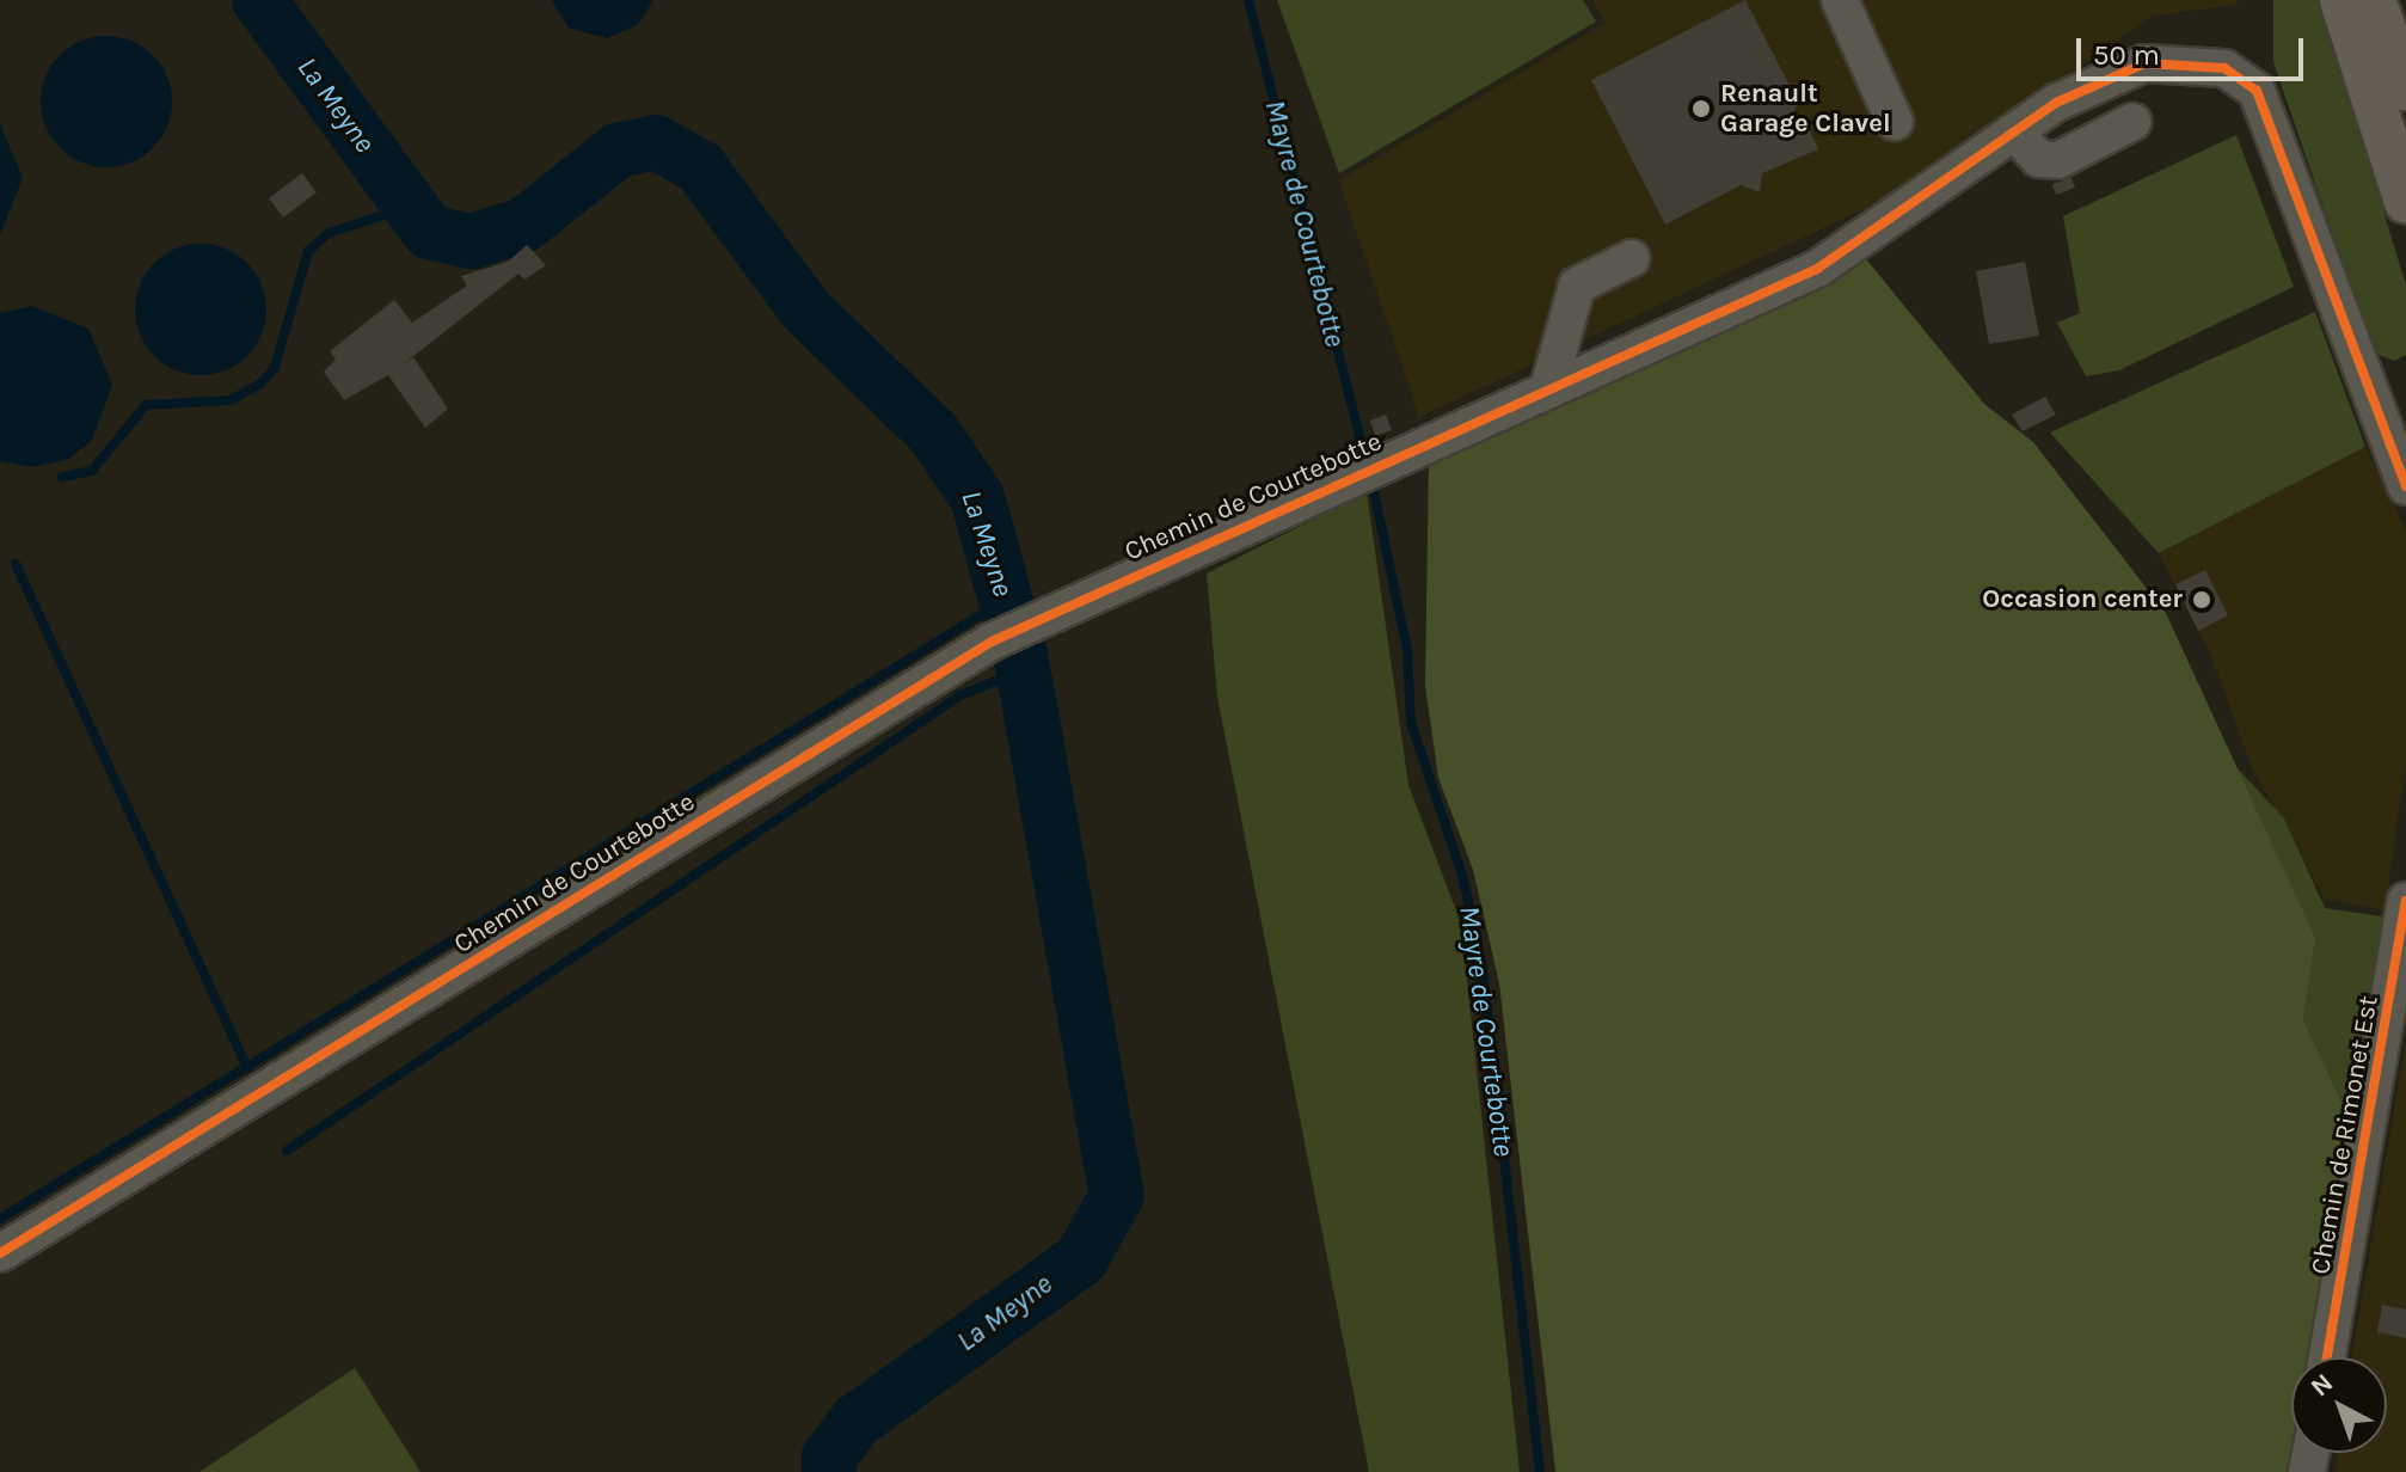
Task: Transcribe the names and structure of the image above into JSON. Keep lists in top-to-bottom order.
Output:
{
  "streets": {
    "street": ["Chemin de Courtebotte", "Chemin de Rimonet Est"]
  },
  "water": ["La Meyne", "Mayre de Courtebotte"],
  "places": ["Renault Garage Clavel", "Occasion center"],
  "scale_bar": "50 m",
  "north": "top left"
}
